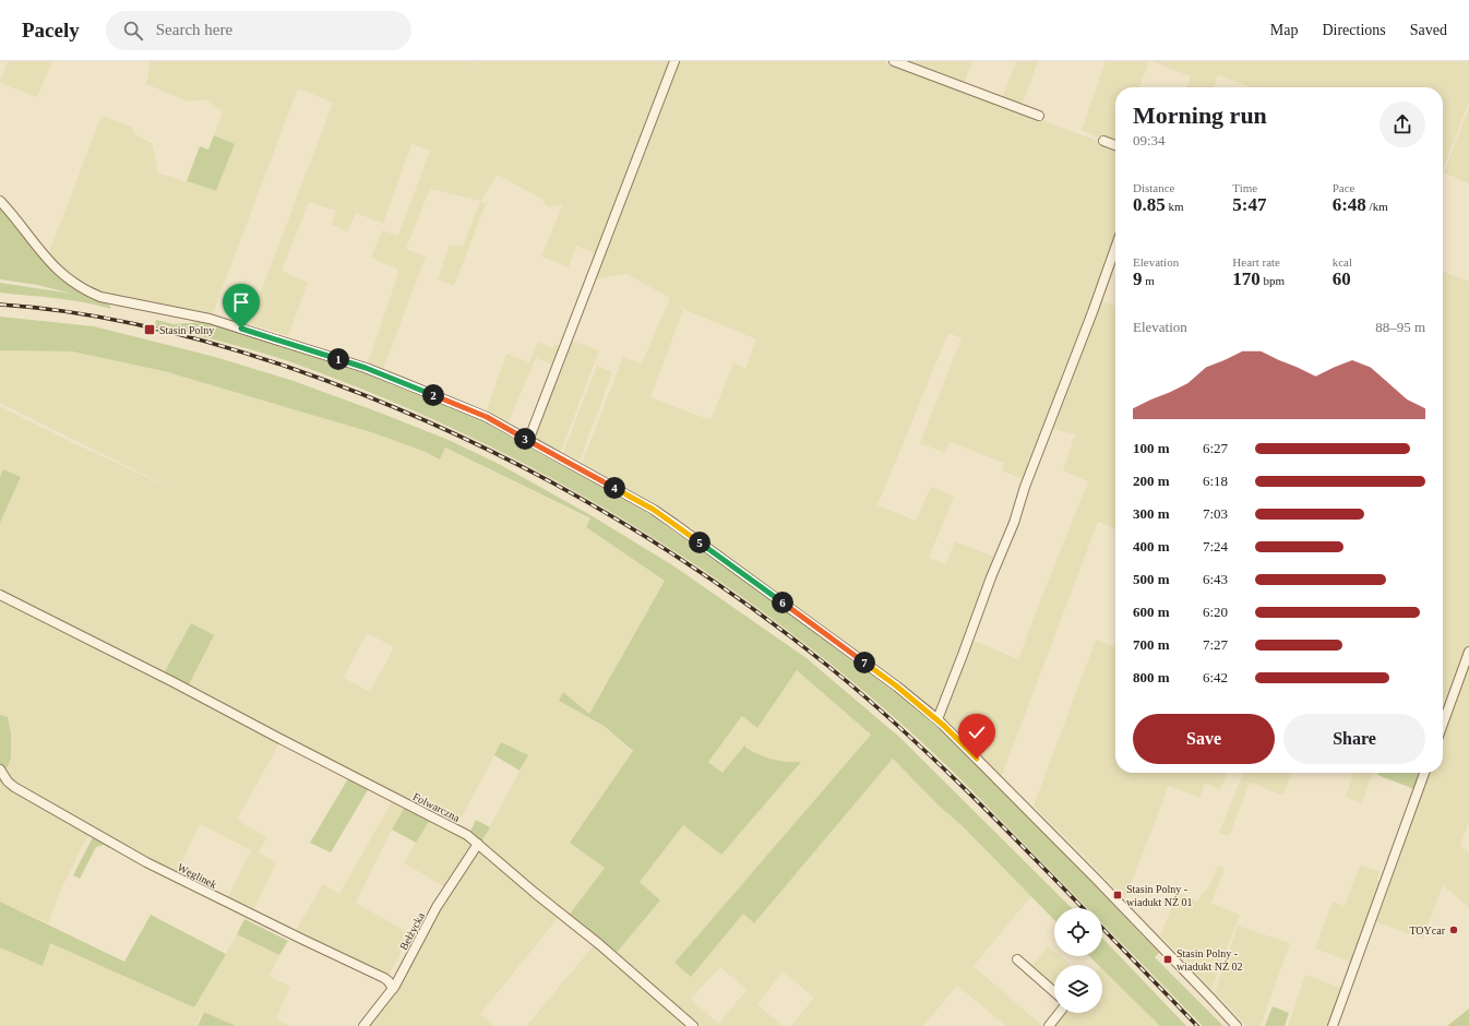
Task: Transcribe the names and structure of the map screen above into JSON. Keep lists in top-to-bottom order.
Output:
{
  "streets": {
    "street": ["Folwarczna", "Węglinek", "Bełżycka"]
  },
  "crossings": [
    ["Folwarczna", "Bełżycka"],
    ["Węglinek", "Bełżycka"]
  ],
  "places": {
    "transit": ["Stasin Polny", "Stasin Polny - wiadukt NŻ 01", "Stasin Polny - wiadukt NŻ 02"],
    "other": ["TOYcar"]
  },
  "page": {
    "header": "Pacely",
    "search": "Search here",
    "nav": ["Map", "Directions", "Saved"],
    "heading": ["Morning run", "09:34"],
    "stats": [
      ["Distance", "0.85 km"],
      ["Time", "5:47"],
      ["Pace", "6:48 /km"],
      ["Elevation", "9 m"],
      ["Heart rate", "170 bpm"],
      ["kcal", "60"]
    ],
    "chart": ["Elevation", "88–95 m"],
    "pins": [
      "1",
      "2",
      "3",
      "4",
      "5",
      "6",
      "7"
    ],
    "list": [
      {
        "name": "100 m",
        "note": "6:27"
      },
      {
        "name": "200 m",
        "note": "6:18"
      },
      {
        "name": "300 m",
        "note": "7:03"
      },
      {
        "name": "400 m",
        "note": "7:24"
      },
      {
        "name": "500 m",
        "note": "6:43"
      },
      {
        "name": "600 m",
        "note": "6:20"
      },
      {
        "name": "700 m",
        "note": "7:27"
      },
      {
        "name": "800 m",
        "note": "6:42"
      }
    ],
    "buttons": ["Save", "Share"]
  }
}
